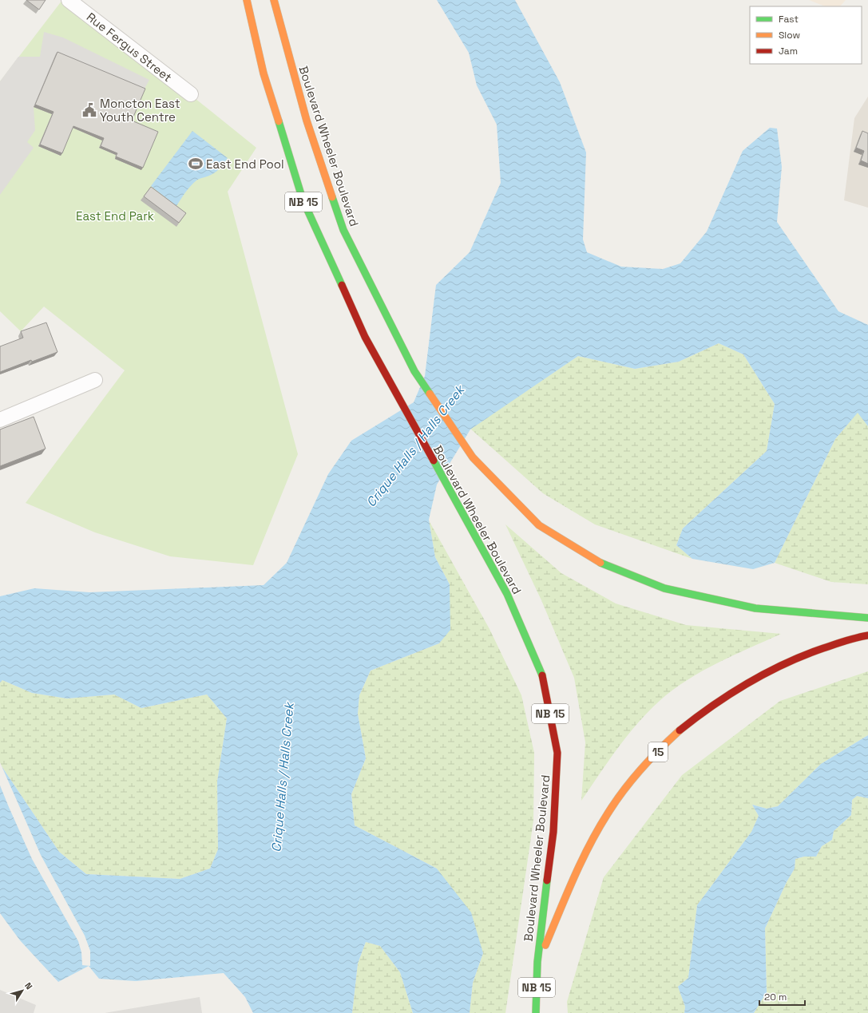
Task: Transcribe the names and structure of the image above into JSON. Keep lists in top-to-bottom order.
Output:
{
  "streets": {
    "highway": ["Boulevard Wheeler Boulevard", "NB 15", "15"],
    "street": ["Rue Fergus Street"]
  },
  "crossings": [
    ["Boulevard Wheeler Boulevard", "NB 15"],
    ["Boulevard Wheeler Boulevard", "15"],
    ["NB 15", "15"]
  ],
  "water": ["Crique Halls / Halls Creek"],
  "parks": ["East End Park"],
  "places": {
    "public building": ["Moncton East Youth Centre"],
    "sports": ["East End Pool"]
  },
  "legend": ["Fast", "Slow", "Jam"],
  "scale_bar": "20 m",
  "north": "top right"
}
